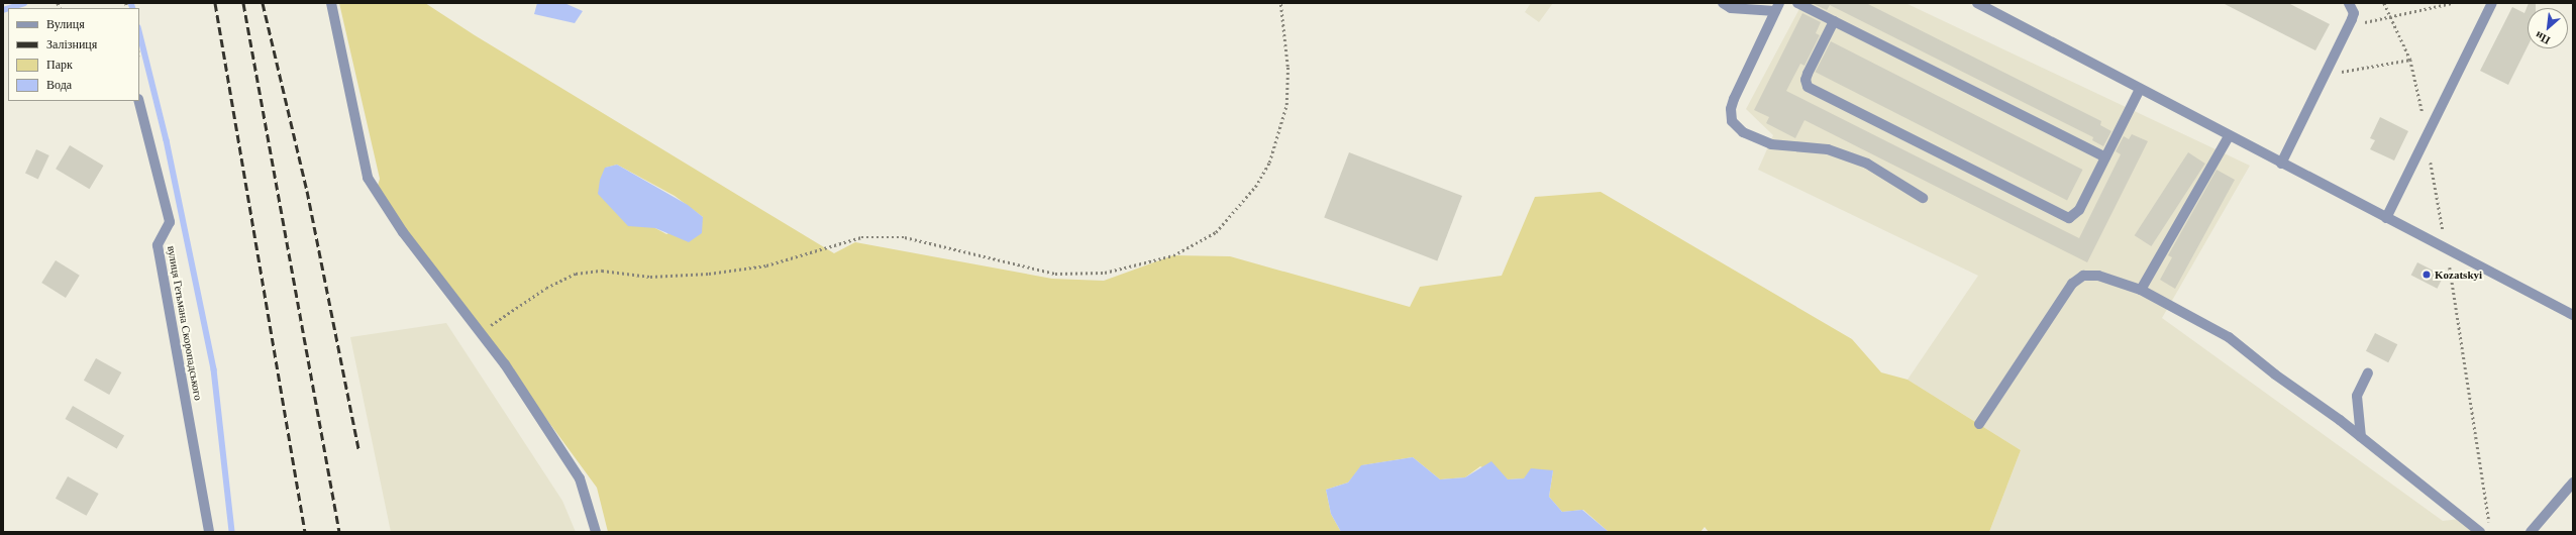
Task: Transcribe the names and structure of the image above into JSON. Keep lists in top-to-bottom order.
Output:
{
  "streets": {
    "street": ["вулиця Гетьмана Скоропадського"]
  },
  "places": ["Kozatskyi"],
  "legend": [
    "Вулиця",
    "Залізниця",
    "Парк",
    "Вода"
  ],
  "north": "bottom left"
}
